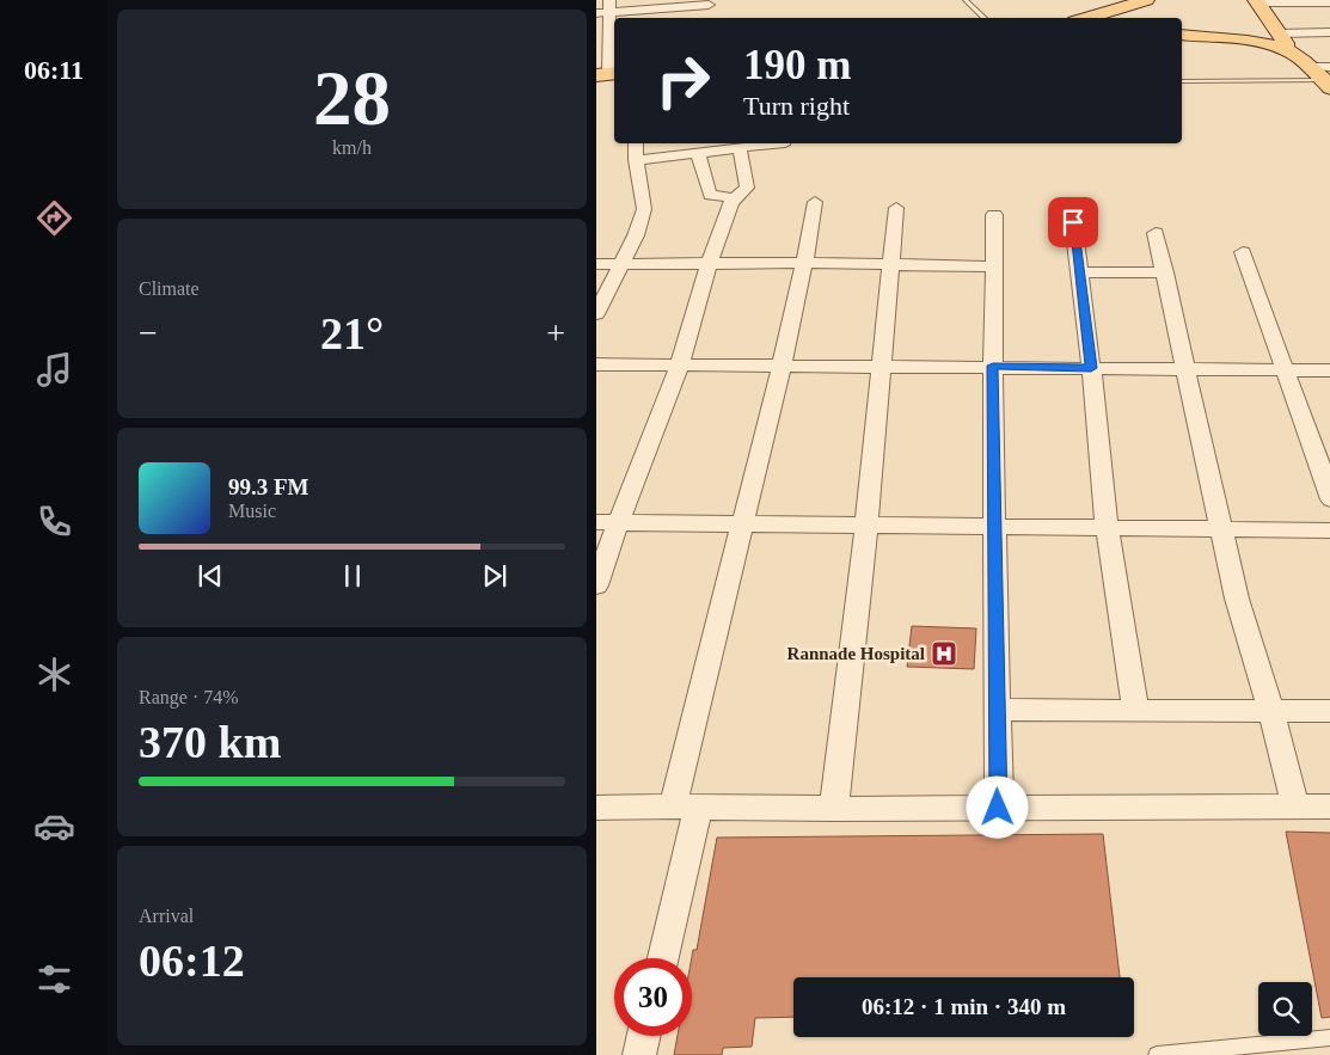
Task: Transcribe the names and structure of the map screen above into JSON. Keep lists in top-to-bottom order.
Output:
{
  "places": {
    "hospital": ["Rannade Hospital"]
  },
  "page": {
    "tabs": "06:11",
    "tile": [
      ["28", "km/h"],
      "Climate",
      ["Range · 74%", "370 km"],
      ["Arrival", "06:12"]
    ],
    "turn": ["190 m", "Turn right"],
    "heat": ["−", "21°", "+"],
    "song": ["99.3 FM", "Music"],
    "limit": "30",
    "trip": "06:12 · 1 min · 340 m"
  }
}
